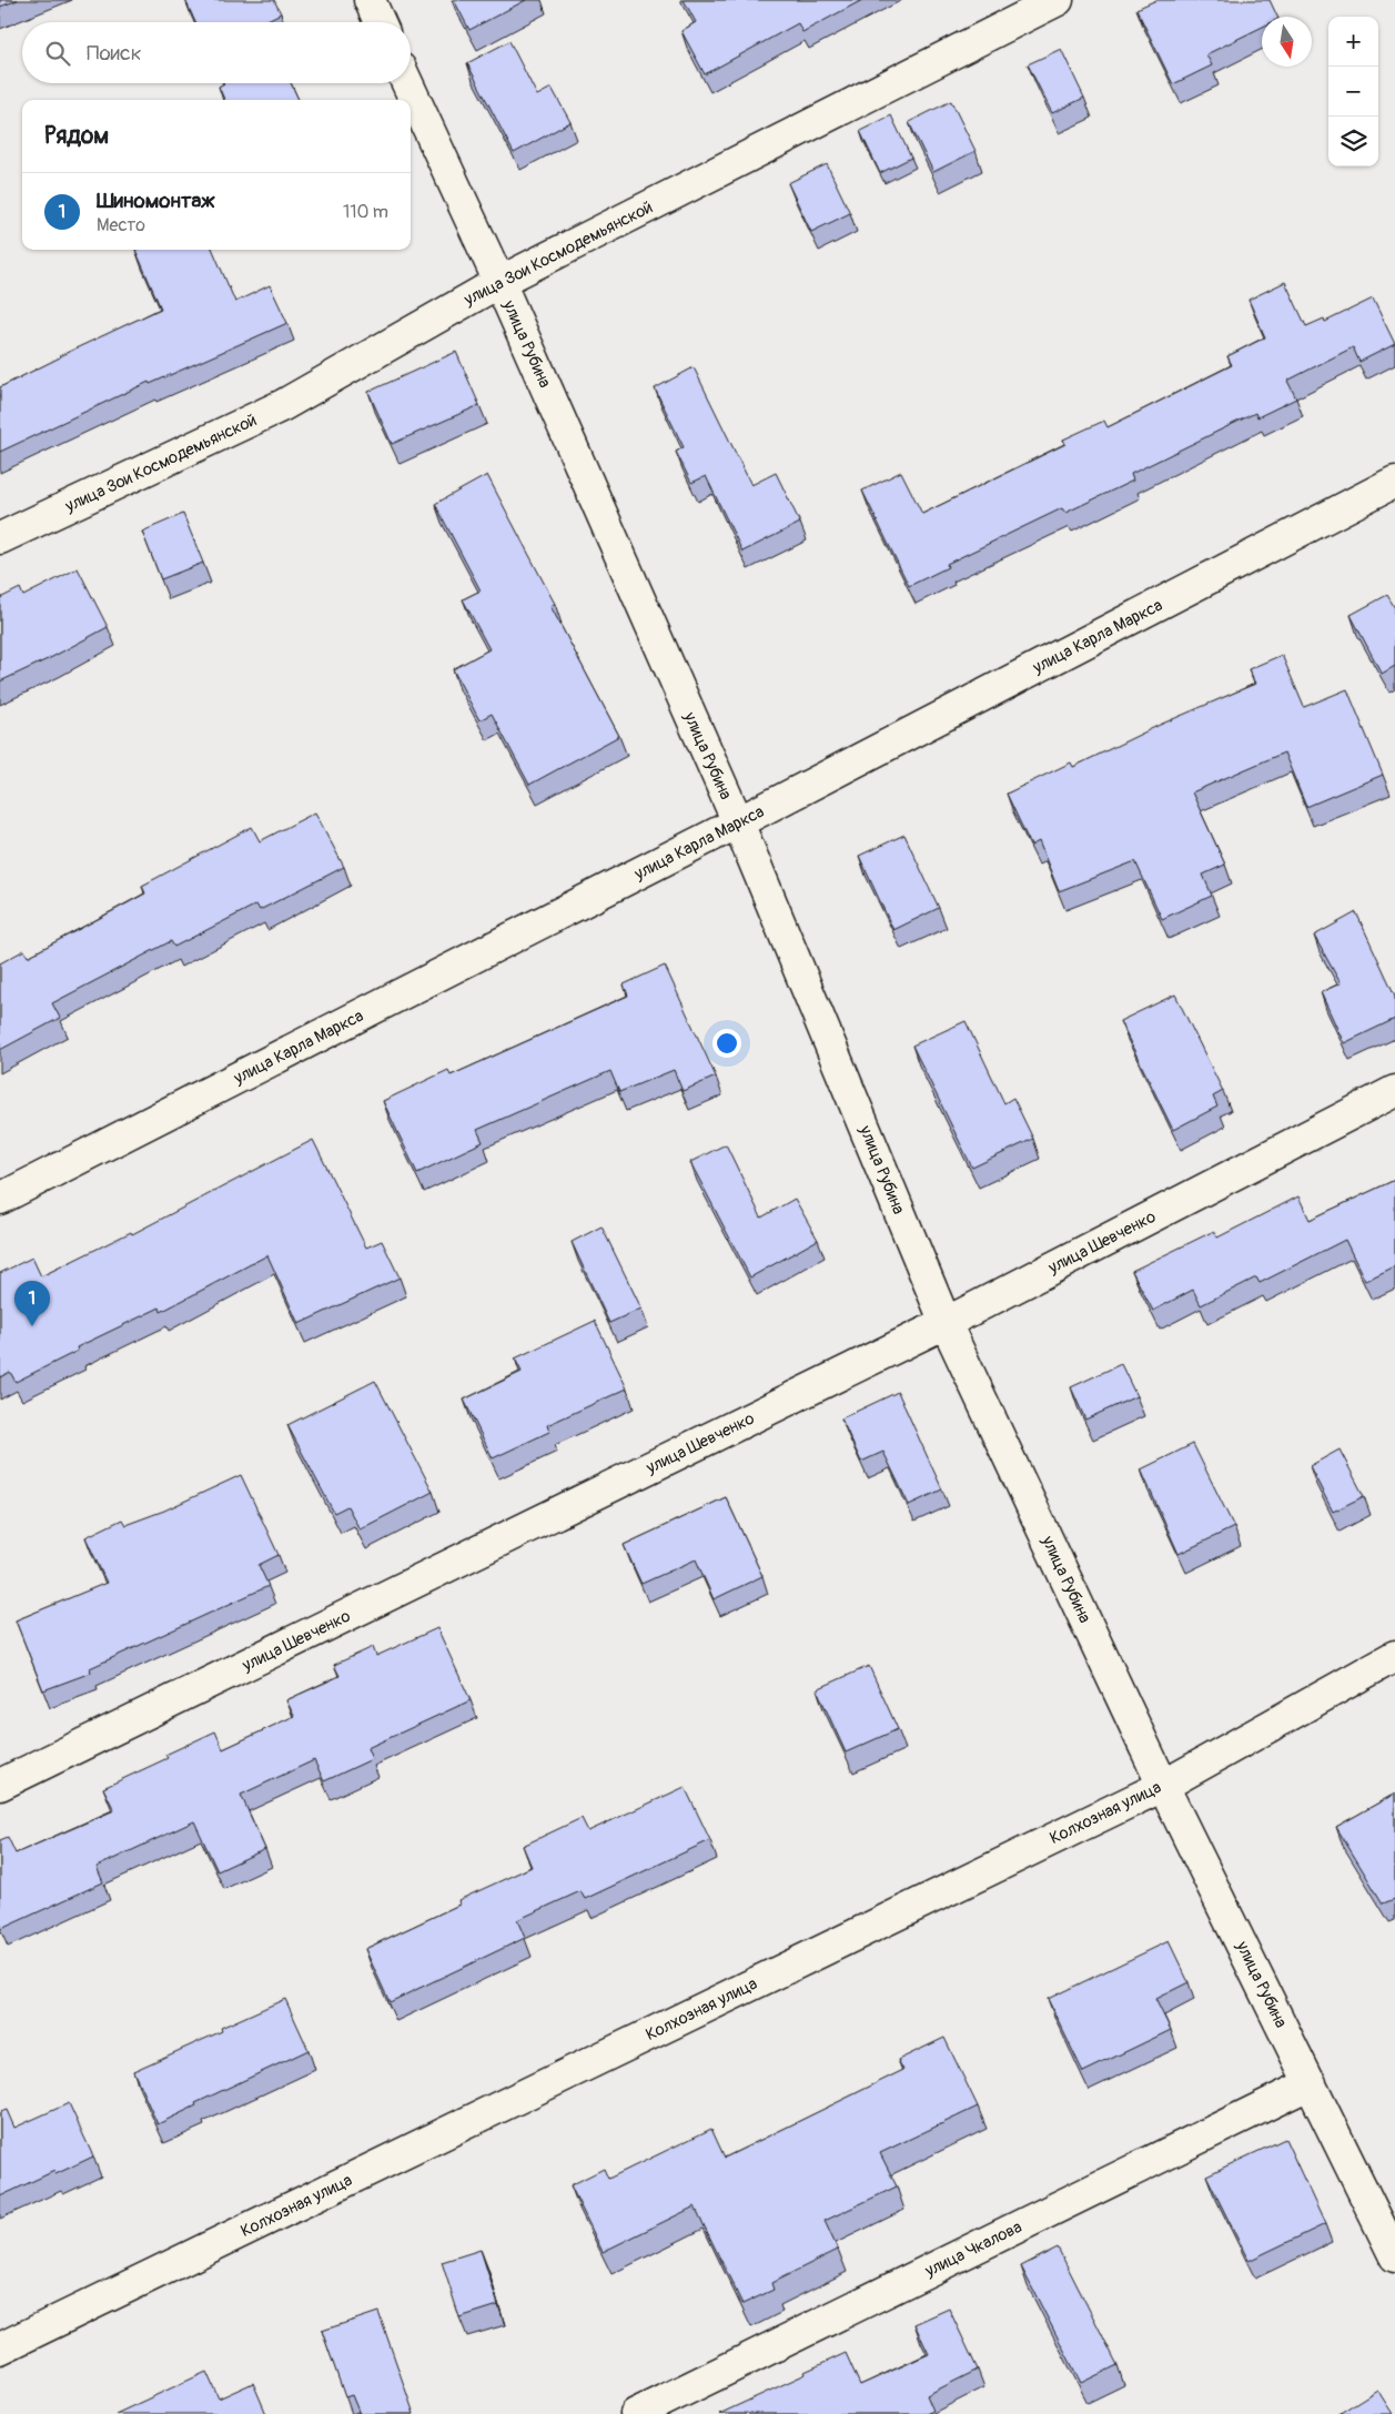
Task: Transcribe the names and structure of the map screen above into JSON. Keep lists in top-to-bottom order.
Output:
{
  "streets": {
    "street": [
      "улица Зои Космодемьянской",
      "улица Рубина",
      "улица Карла Маркса",
      "улица Шевченко",
      "Колхозная улица",
      "улица Чкалова"
    ]
  },
  "crossings": [
    ["улица Зои Космодемьянской", "улица Рубина"],
    ["улица Рубина", "улица Карла Маркса"],
    ["улица Рубина", "улица Шевченко"],
    ["улица Рубина", "Колхозная улица"],
    ["улица Рубина", "улица Чкалова"]
  ],
  "north": "bottom",
  "page": {
    "map_buttons": ["+", "−"],
    "search": "Поиск",
    "heading": "Рядом",
    "list": [
      {
        "mark": "1",
        "name": "Шиномонтаж",
        "note": "Место",
        "value": "110 m"
      }
    ],
    "pins": "1"
  }
}
